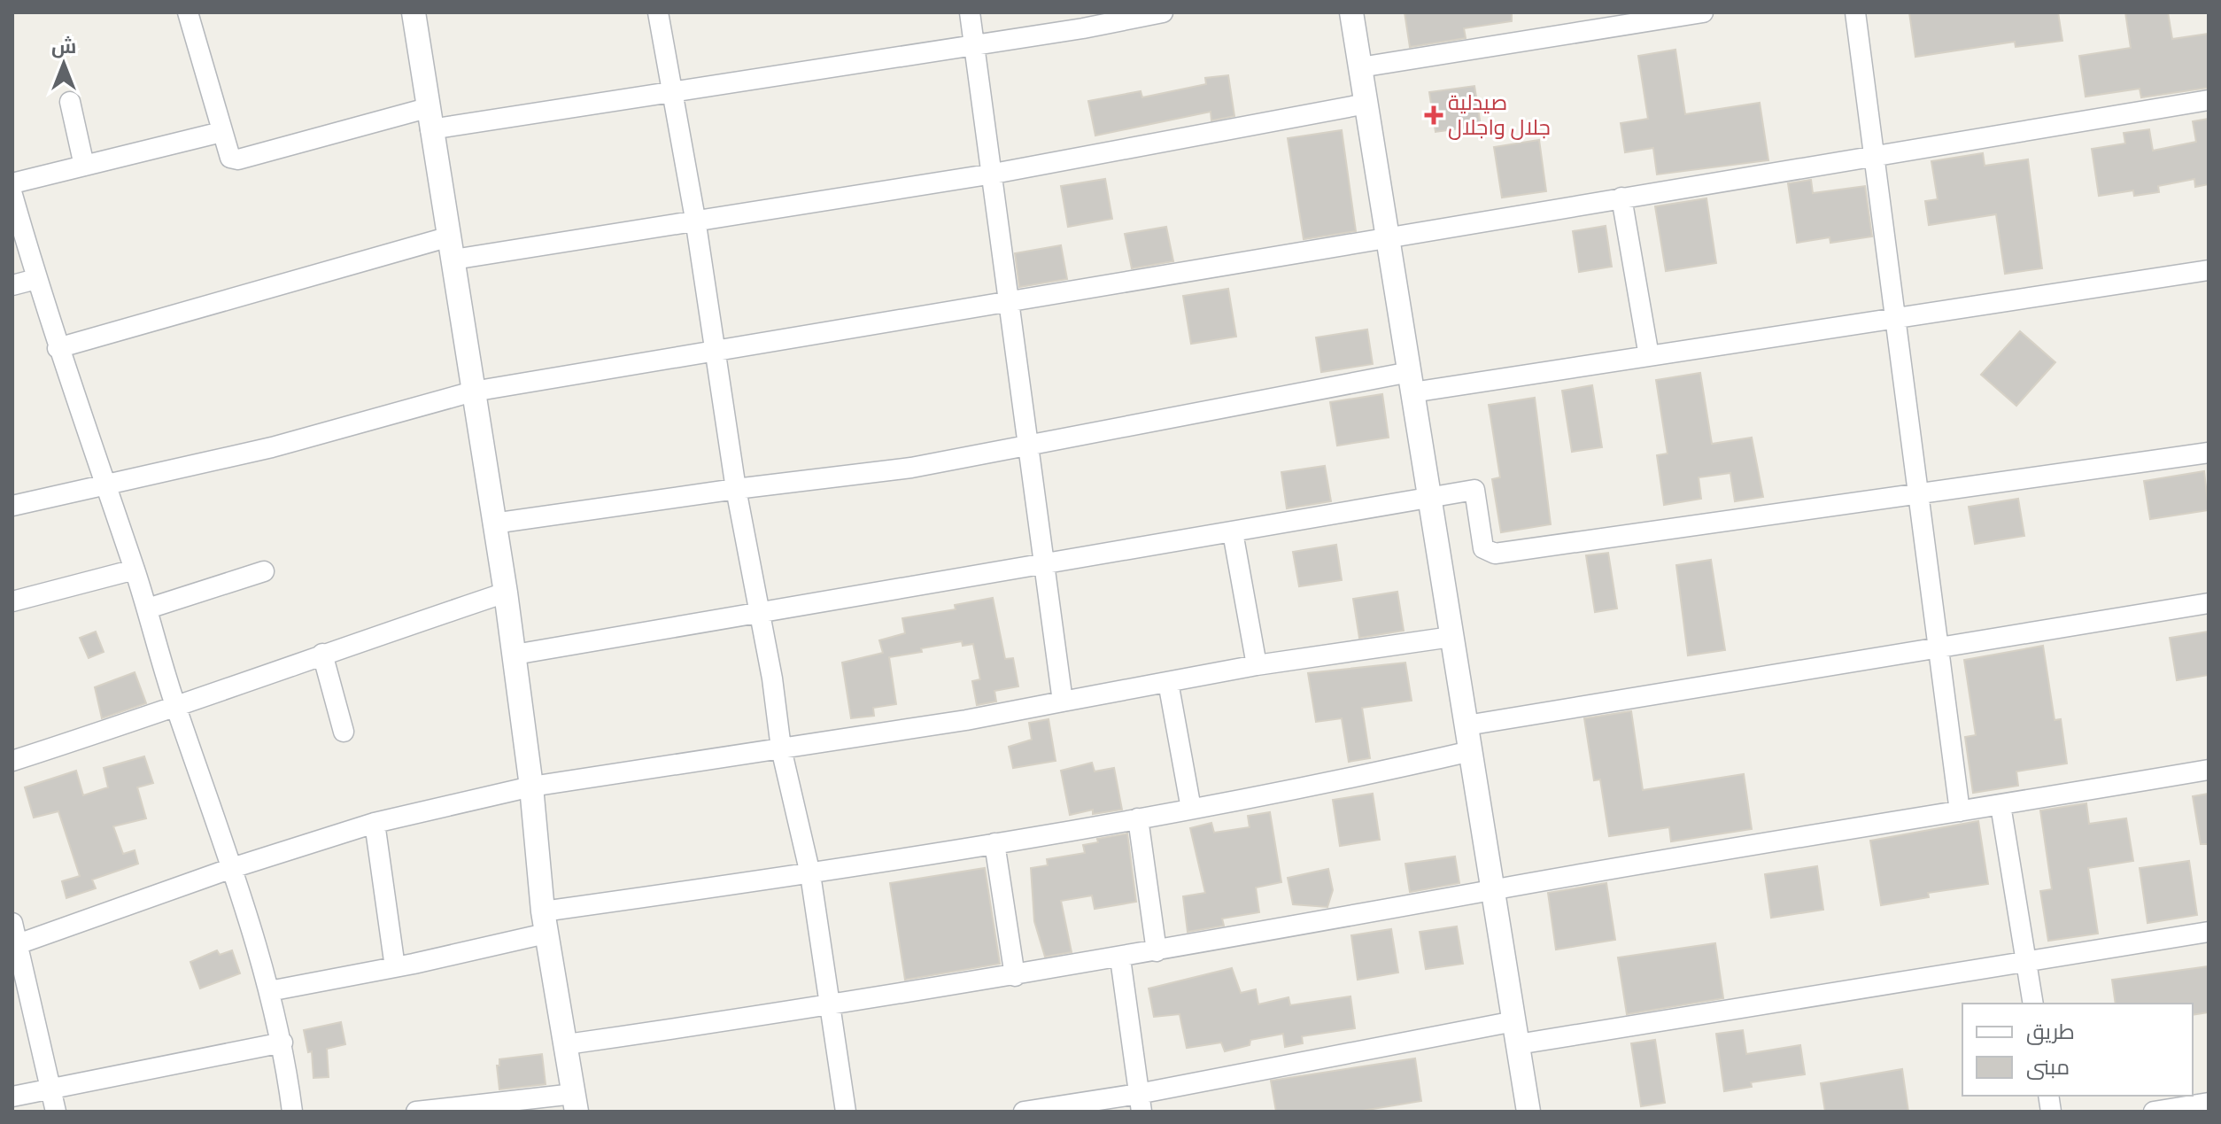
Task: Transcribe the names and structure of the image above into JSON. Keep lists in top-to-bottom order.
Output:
{
  "places": {
    "health": ["صيدلية جلال واجلال"]
  },
  "legend": ["طريق", "مبنى"],
  "north": "top"
}
